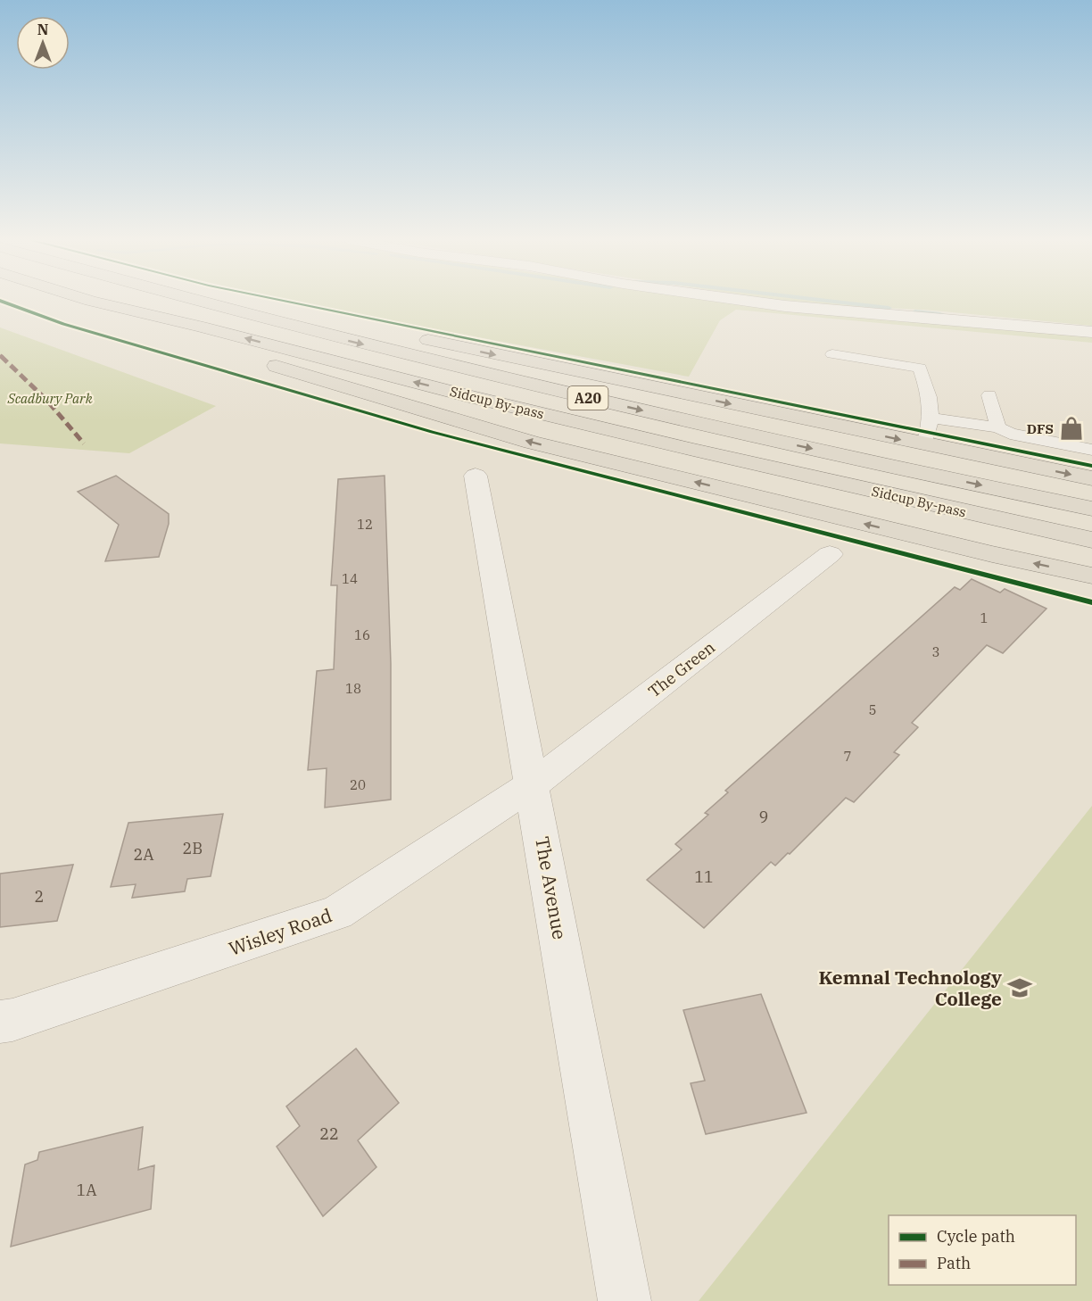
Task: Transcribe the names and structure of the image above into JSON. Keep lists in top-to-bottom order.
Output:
{
  "streets": {
    "highway": ["A20", "Sidcup By-pass"],
    "street": ["The Green", "The Avenue", "Wisley Road"]
  },
  "crossings": [
    ["A20", "Sidcup By-pass"],
    ["The Green", "The Avenue"],
    ["The Green", "Wisley Road"],
    ["The Avenue", "Wisley Road"]
  ],
  "parks": ["Scadbury Park"],
  "places": {
    "shop": ["DFS"],
    "school or university": ["Kemnal Technology College"]
  },
  "house_numbers": [
    "12",
    "14",
    "1",
    "16",
    "3",
    "18",
    "5",
    "7",
    "20",
    "9",
    "2B",
    "2A",
    "11",
    "2",
    "22",
    "1A"
  ],
  "legend": ["Cycle path", "Path"],
  "north": "top"
}
